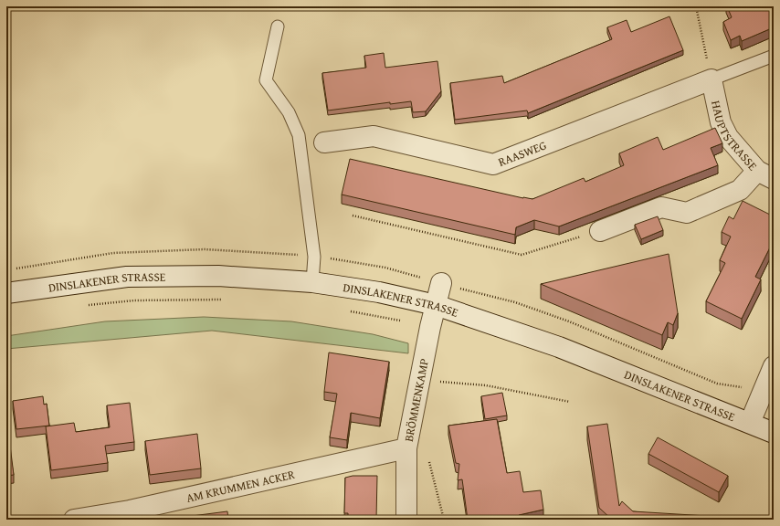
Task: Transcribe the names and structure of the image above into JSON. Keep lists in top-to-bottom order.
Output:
{
  "streets": {
    "street": [
      "HAUPTSTRASSE",
      "RAASWEG",
      "DINSLAKENER STRASSE",
      "BRÖMMENKAMP",
      "AM KRUMMEN ACKER"
    ]
  },
  "crossings": [
    ["HAUPTSTRASSE", "RAASWEG"],
    ["DINSLAKENER STRASSE", "BRÖMMENKAMP"],
    ["BRÖMMENKAMP", "AM KRUMMEN ACKER"]
  ]
}
